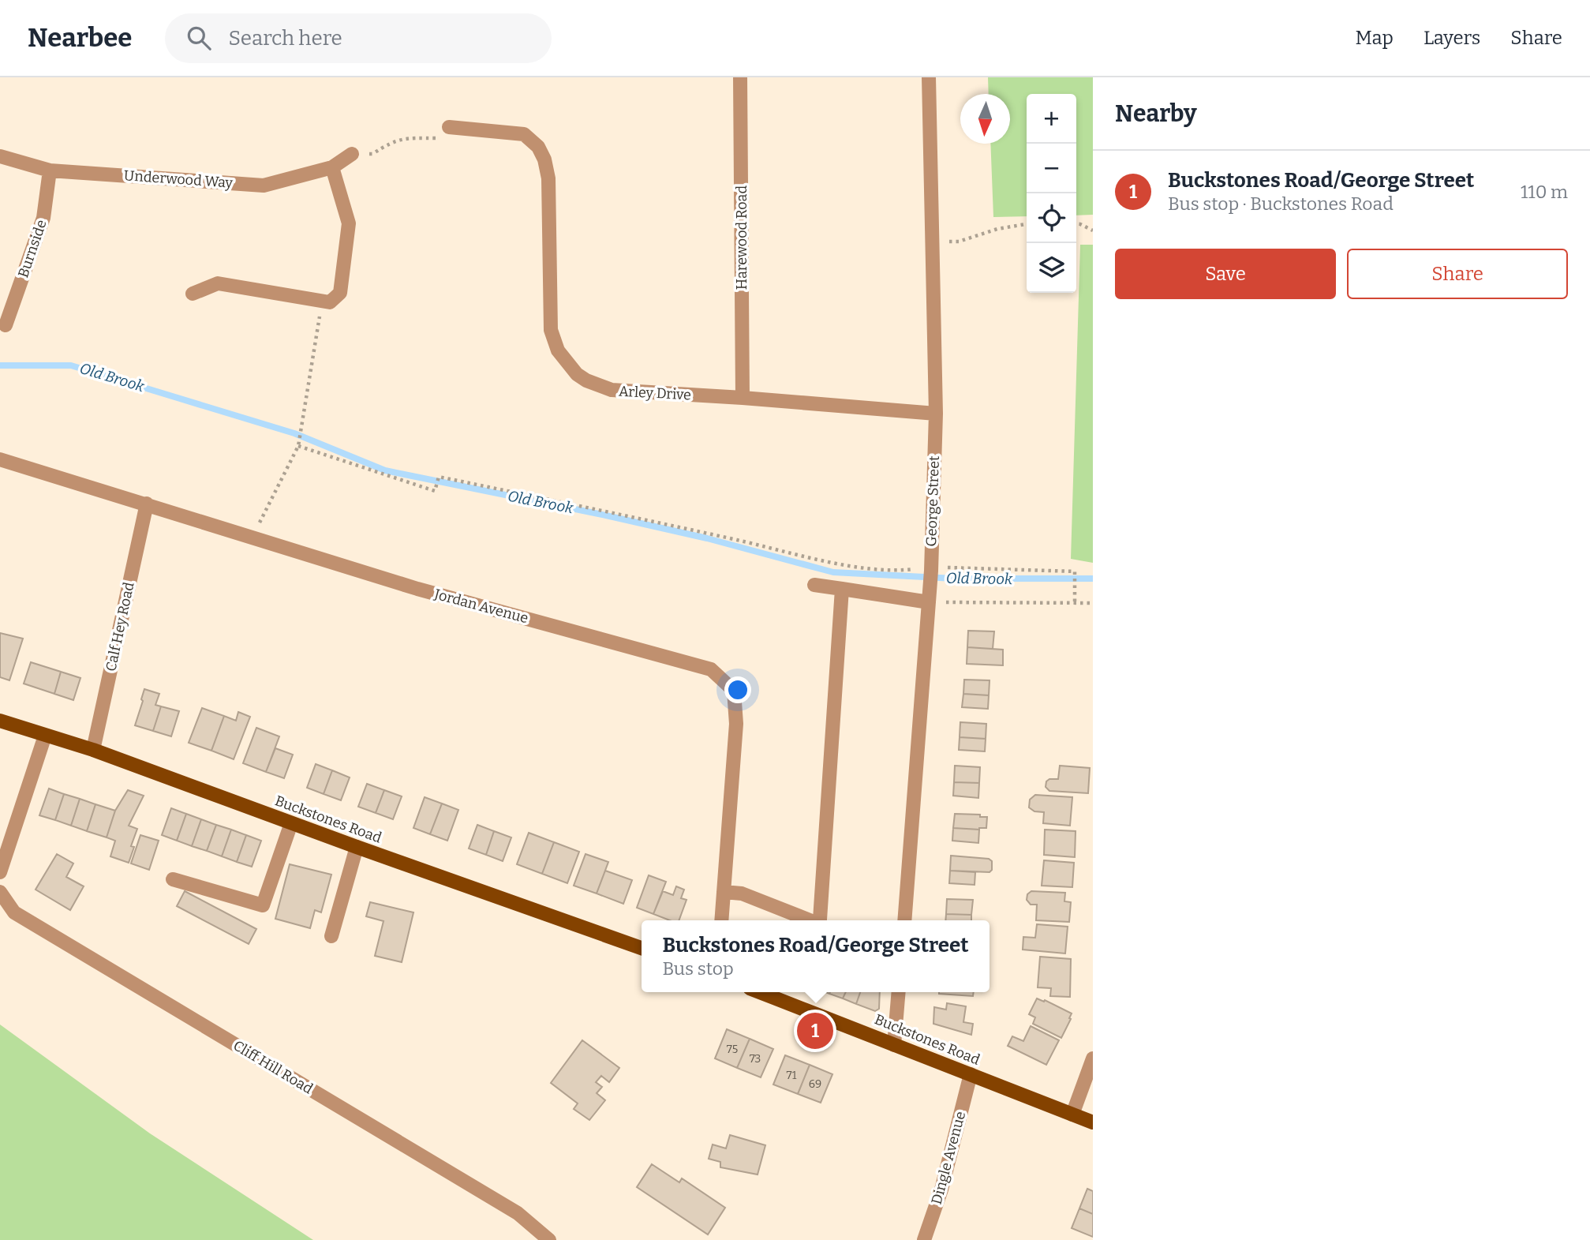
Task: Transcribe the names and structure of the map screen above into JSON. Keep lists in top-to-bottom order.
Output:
{
  "streets": {
    "main road": ["Buckstones Road"],
    "street": [
      "Underwood Way",
      "Harewood Road",
      "Burnside",
      "Arley Drive",
      "George Street",
      "Jordan Avenue",
      "Calf Hey Road",
      "Cliff Hill Road",
      "Dingle Avenue"
    ]
  },
  "crossings": [
    ["Underwood Way", "Burnside"],
    ["Harewood Road", "Arley Drive"],
    ["Arley Drive", "George Street"],
    ["Jordan Avenue", "Calf Hey Road"],
    ["Calf Hey Road", "Buckstones Road"],
    ["Buckstones Road", "Dingle Avenue"]
  ],
  "water": ["Old Brook"],
  "house_numbers": [
    "75",
    "73",
    "71",
    "69"
  ],
  "north": "bottom",
  "page": {
    "header": "Nearbee",
    "search": "Search here",
    "nav": ["Map", "Layers", "Share"],
    "heading": "Nearby",
    "map_buttons": ["+", "−"],
    "list": [
      {
        "mark": "1",
        "name": "Buckstones Road/George Street",
        "note": "Bus stop · Buckstones Road",
        "value": "110 m"
      }
    ],
    "buttons": ["Save", "Share"],
    "popup": ["Buckstones Road/George Street", "Bus stop"],
    "pins": "1"
  }
}
